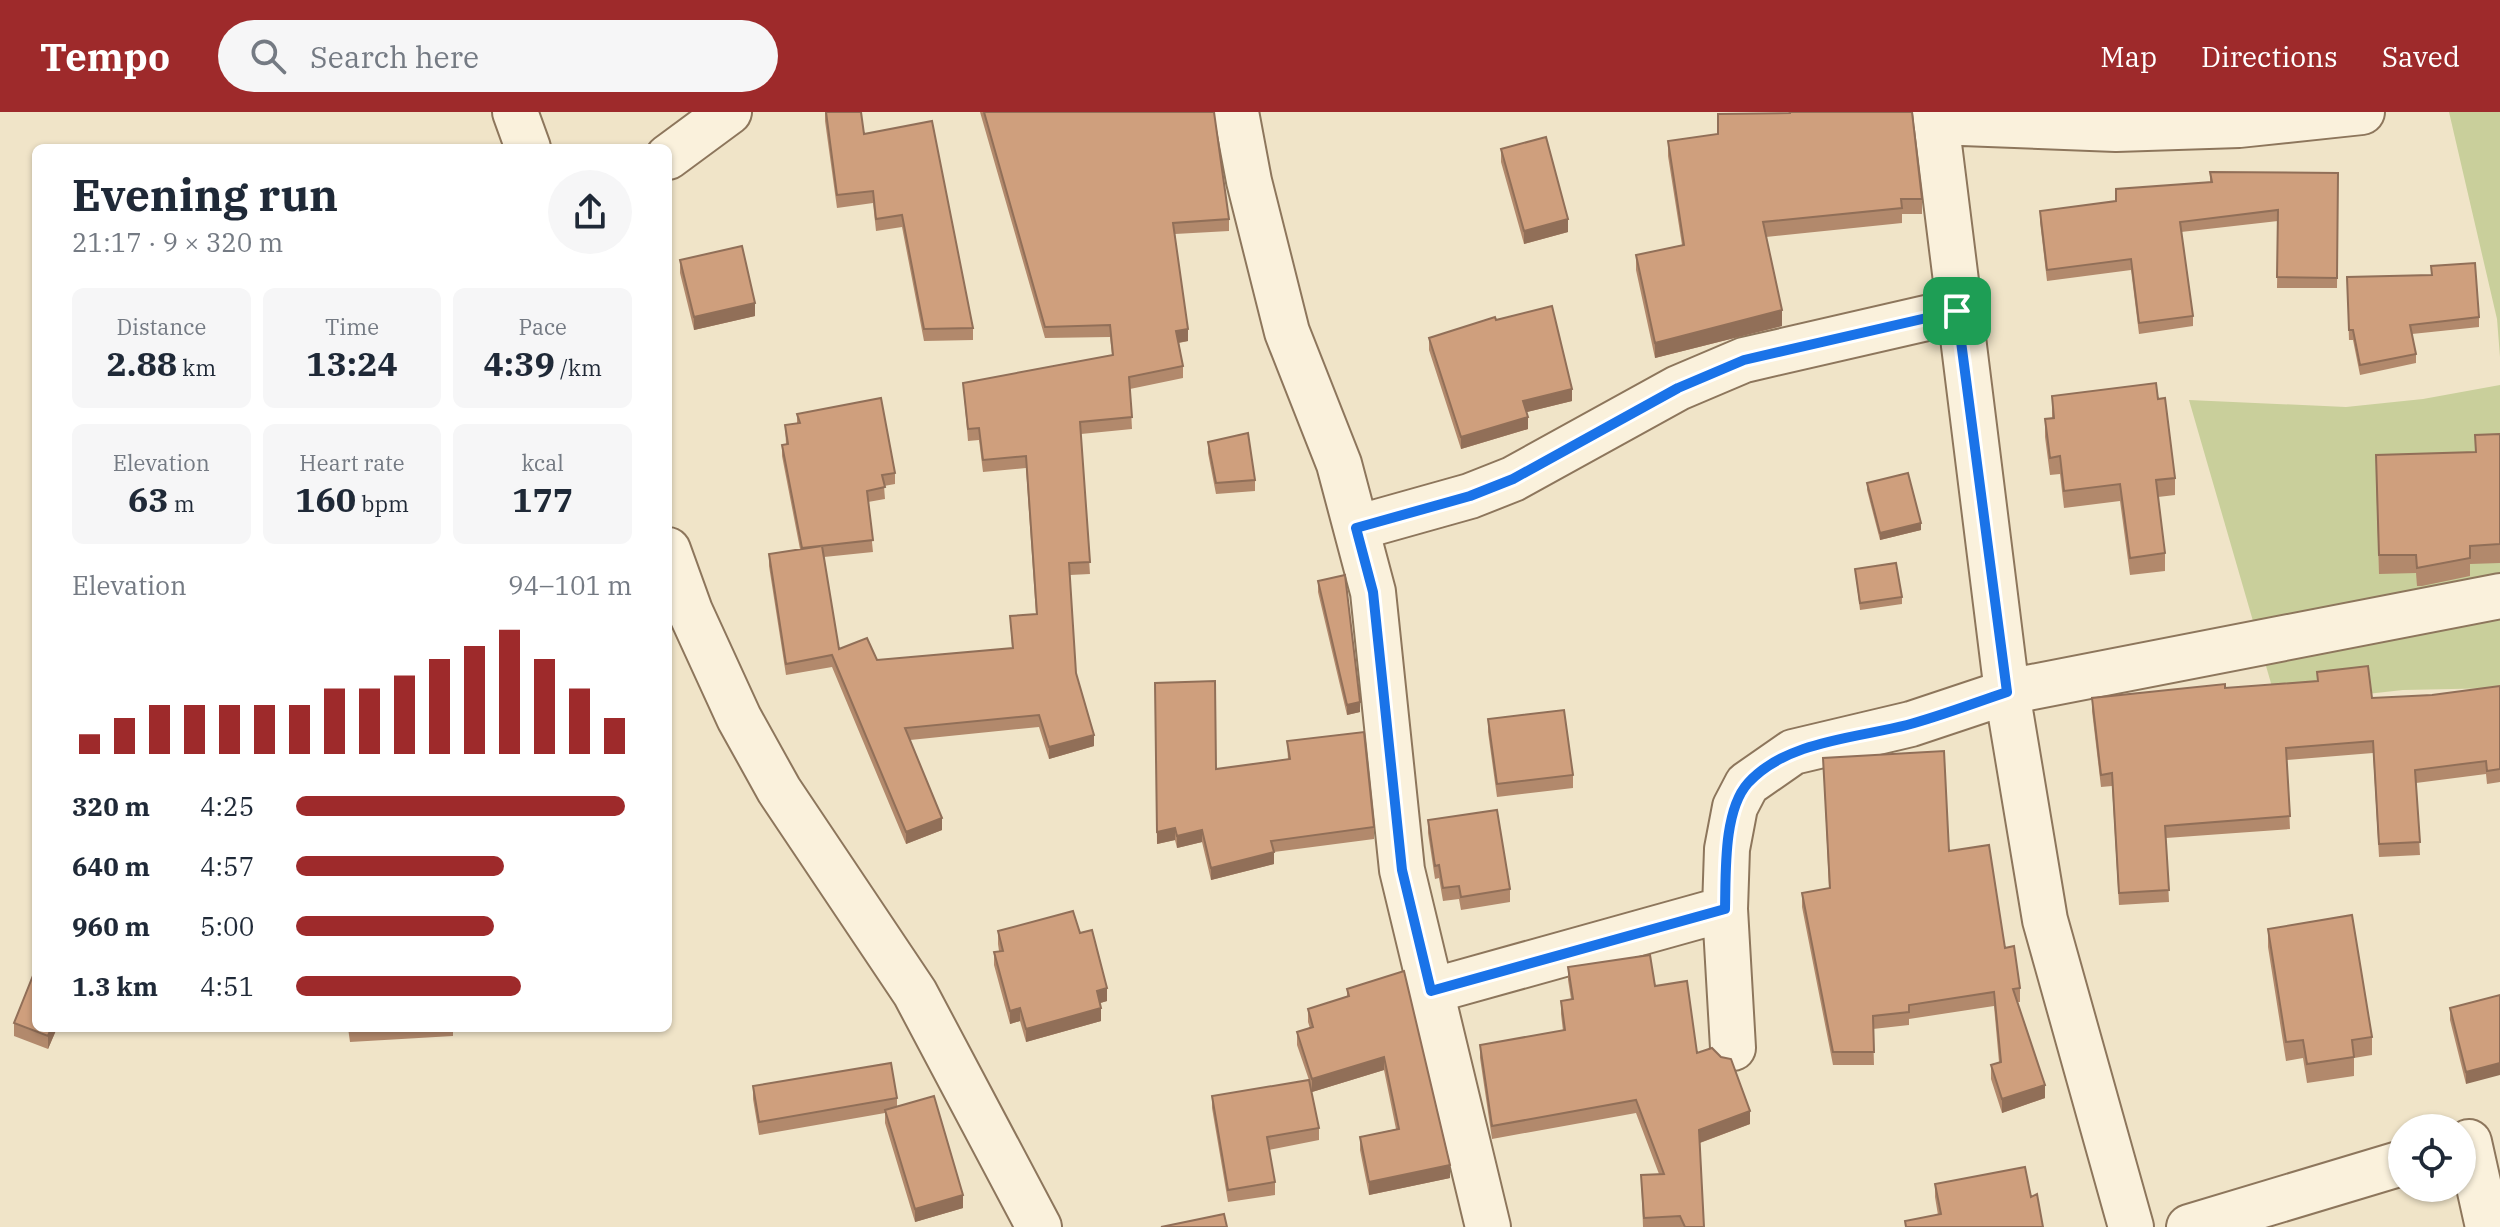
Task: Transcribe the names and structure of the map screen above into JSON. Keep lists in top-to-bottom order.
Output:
{
  "page": {
    "header": "Tempo",
    "search": "Search here",
    "nav": ["Map", "Directions", "Saved"],
    "heading": ["Evening run", "21:17 · 9 × 320 m"],
    "stats": [
      ["Distance", "2.88 km"],
      ["Time", "13:24"],
      ["Pace", "4:39 /km"],
      ["Elevation", "63 m"],
      ["Heart rate", "160 bpm"],
      ["kcal", "177"]
    ],
    "chart": ["Elevation", "94–101 m"],
    "list": [
      {
        "name": "320 m",
        "note": "4:25"
      },
      {
        "name": "640 m",
        "note": "4:57"
      },
      {
        "name": "960 m",
        "note": "5:00"
      },
      {
        "name": "1.3 km",
        "note": "4:51"
      }
    ]
  }
}
